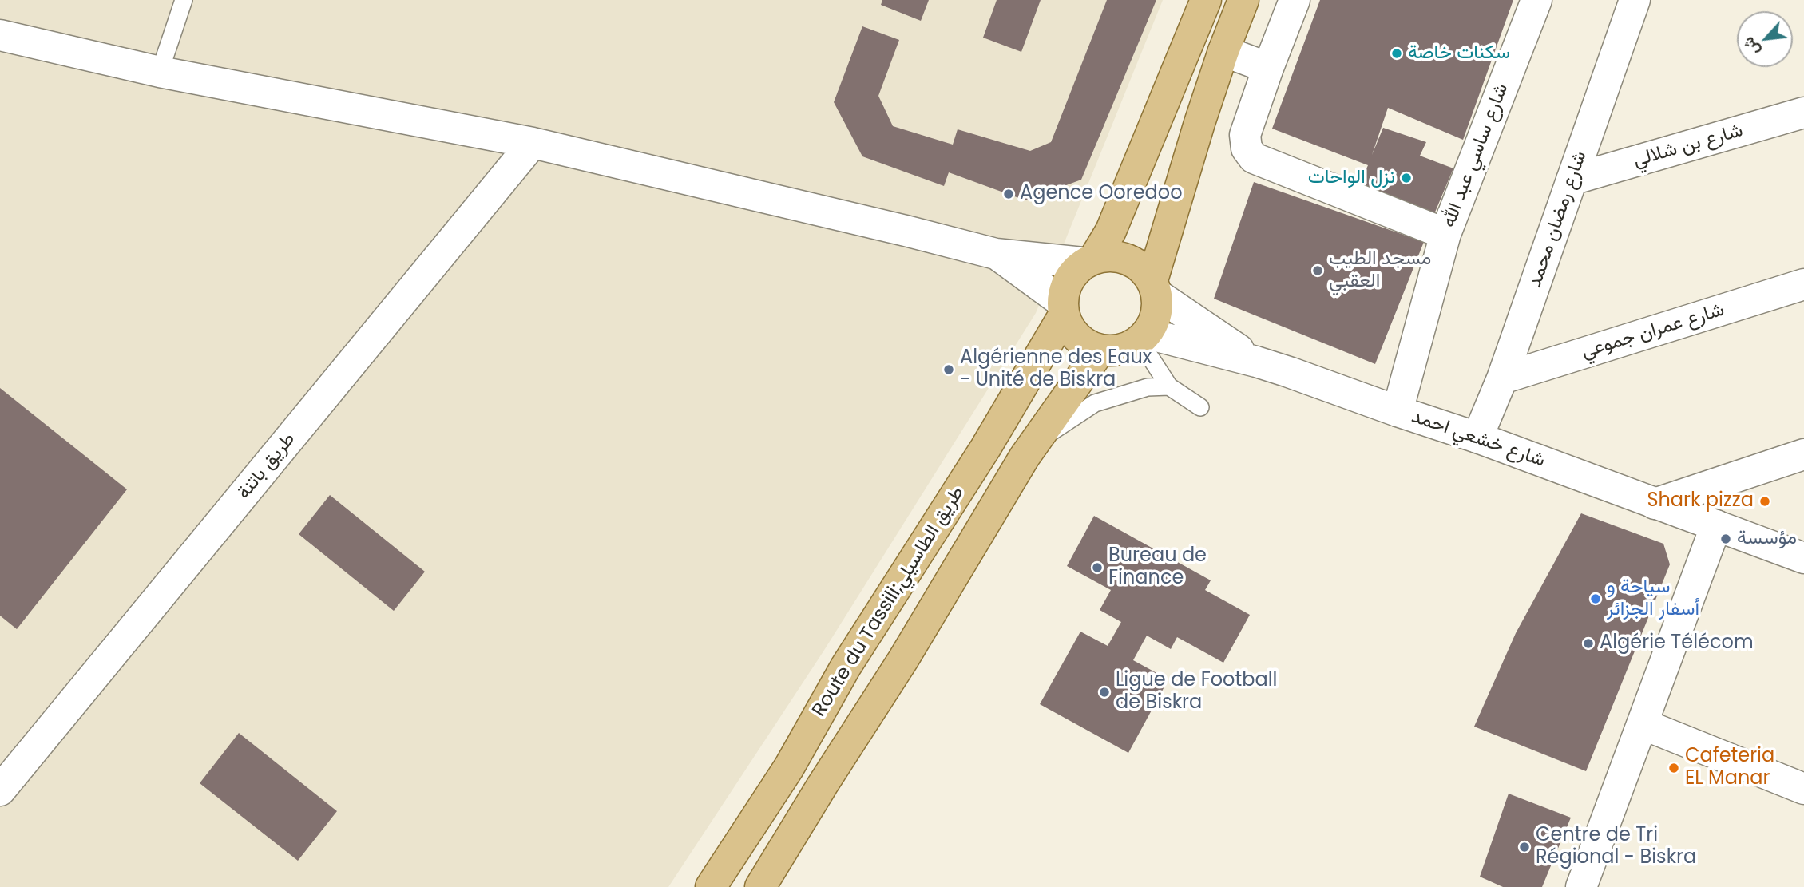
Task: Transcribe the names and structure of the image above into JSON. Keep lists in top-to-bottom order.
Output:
{
  "streets": {
    "main road": ["Route du Tassili;طريق الطاسيلي"],
    "street": [
      "شارع بن شلالي",
      "شارع ساسي عبد الله",
      "شارع رمضان محمد",
      "شارع عمران جموعي",
      "شارع خشعي احمد",
      "طريق باتنة"
    ]
  },
  "crossings": [
    ["شارع بن شلالي", "شارع رمضان محمد"],
    ["شارع ساسي عبد الله", "شارع خشعي احمد"],
    ["شارع رمضان محمد", "شارع عمران جموعي"],
    ["شارع رمضان محمد", "شارع خشعي احمد"],
    ["شارع خشعي احمد", "Route du Tassili;طريق الطاسيلي"]
  ],
  "places": [
    "سكنات خاصة",
    "نزل الواحات",
    "Agence Ooredoo",
    "مسجد الطيب العقبي",
    "Algérienne des Eaux - Unité de Biskra",
    "Shark pizza",
    "مؤسسة",
    "Bureau de Finance",
    "سياحة و أسفار الجزائر",
    "Algérie Télécom",
    "Ligue de Football de Biskra",
    "Cafeteria EL Manar",
    "Centre de Tri Régional - Biskra"
  ],
  "north": "bottom left"
}
